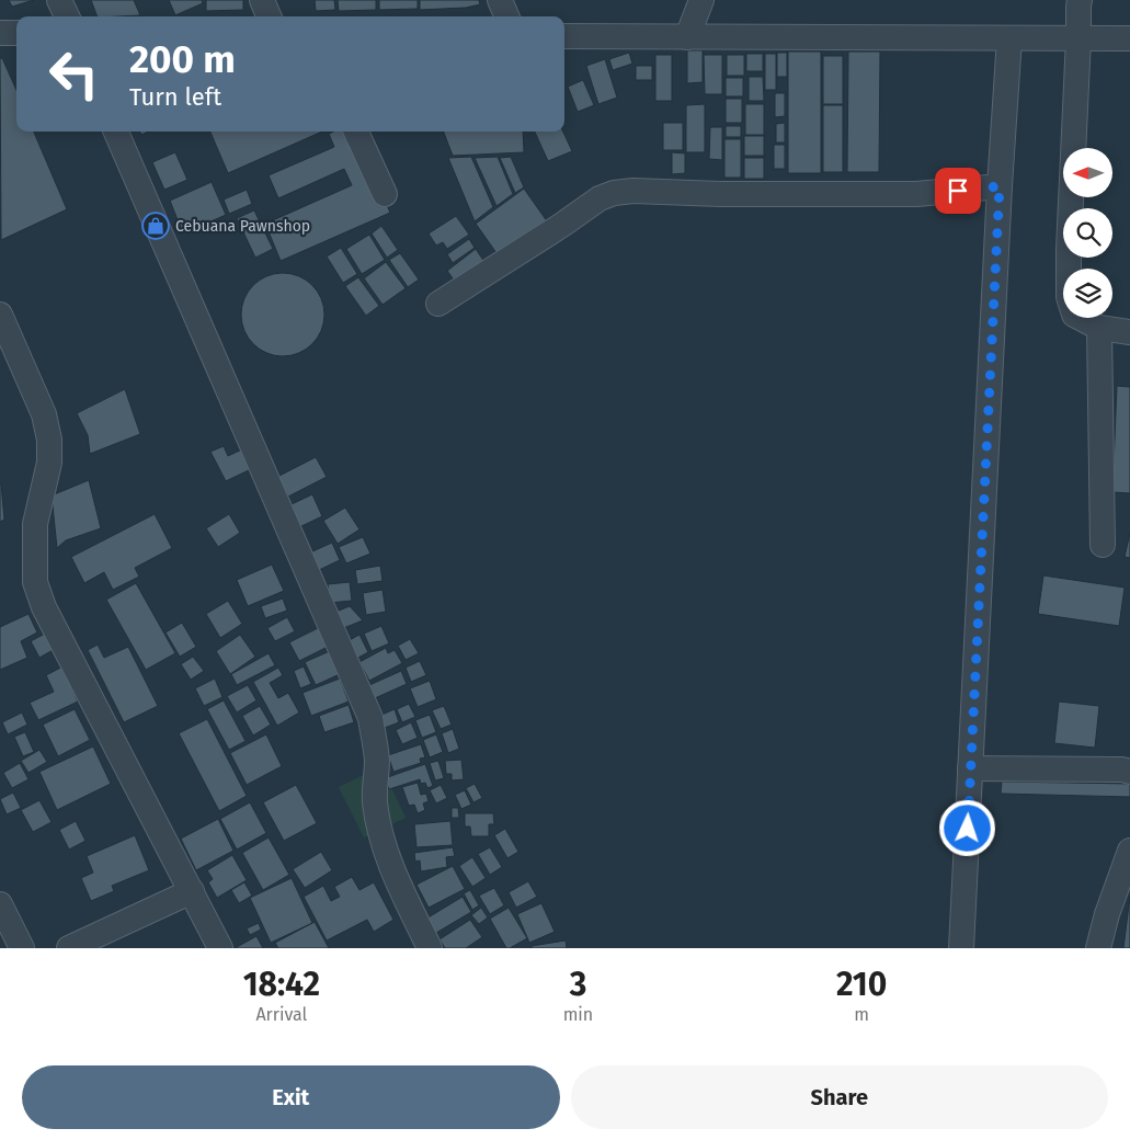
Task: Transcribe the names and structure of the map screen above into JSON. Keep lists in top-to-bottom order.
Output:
{
  "places": {
    "shop": ["Cebuana Pawnshop"]
  },
  "north": "left",
  "page": {
    "turn": ["200 m", "Turn left"],
    "eta": [
      "18:42",
      "Arrival",
      "3",
      "min",
      "210",
      "m"
    ],
    "buttons": ["Exit", "Share"]
  }
}
